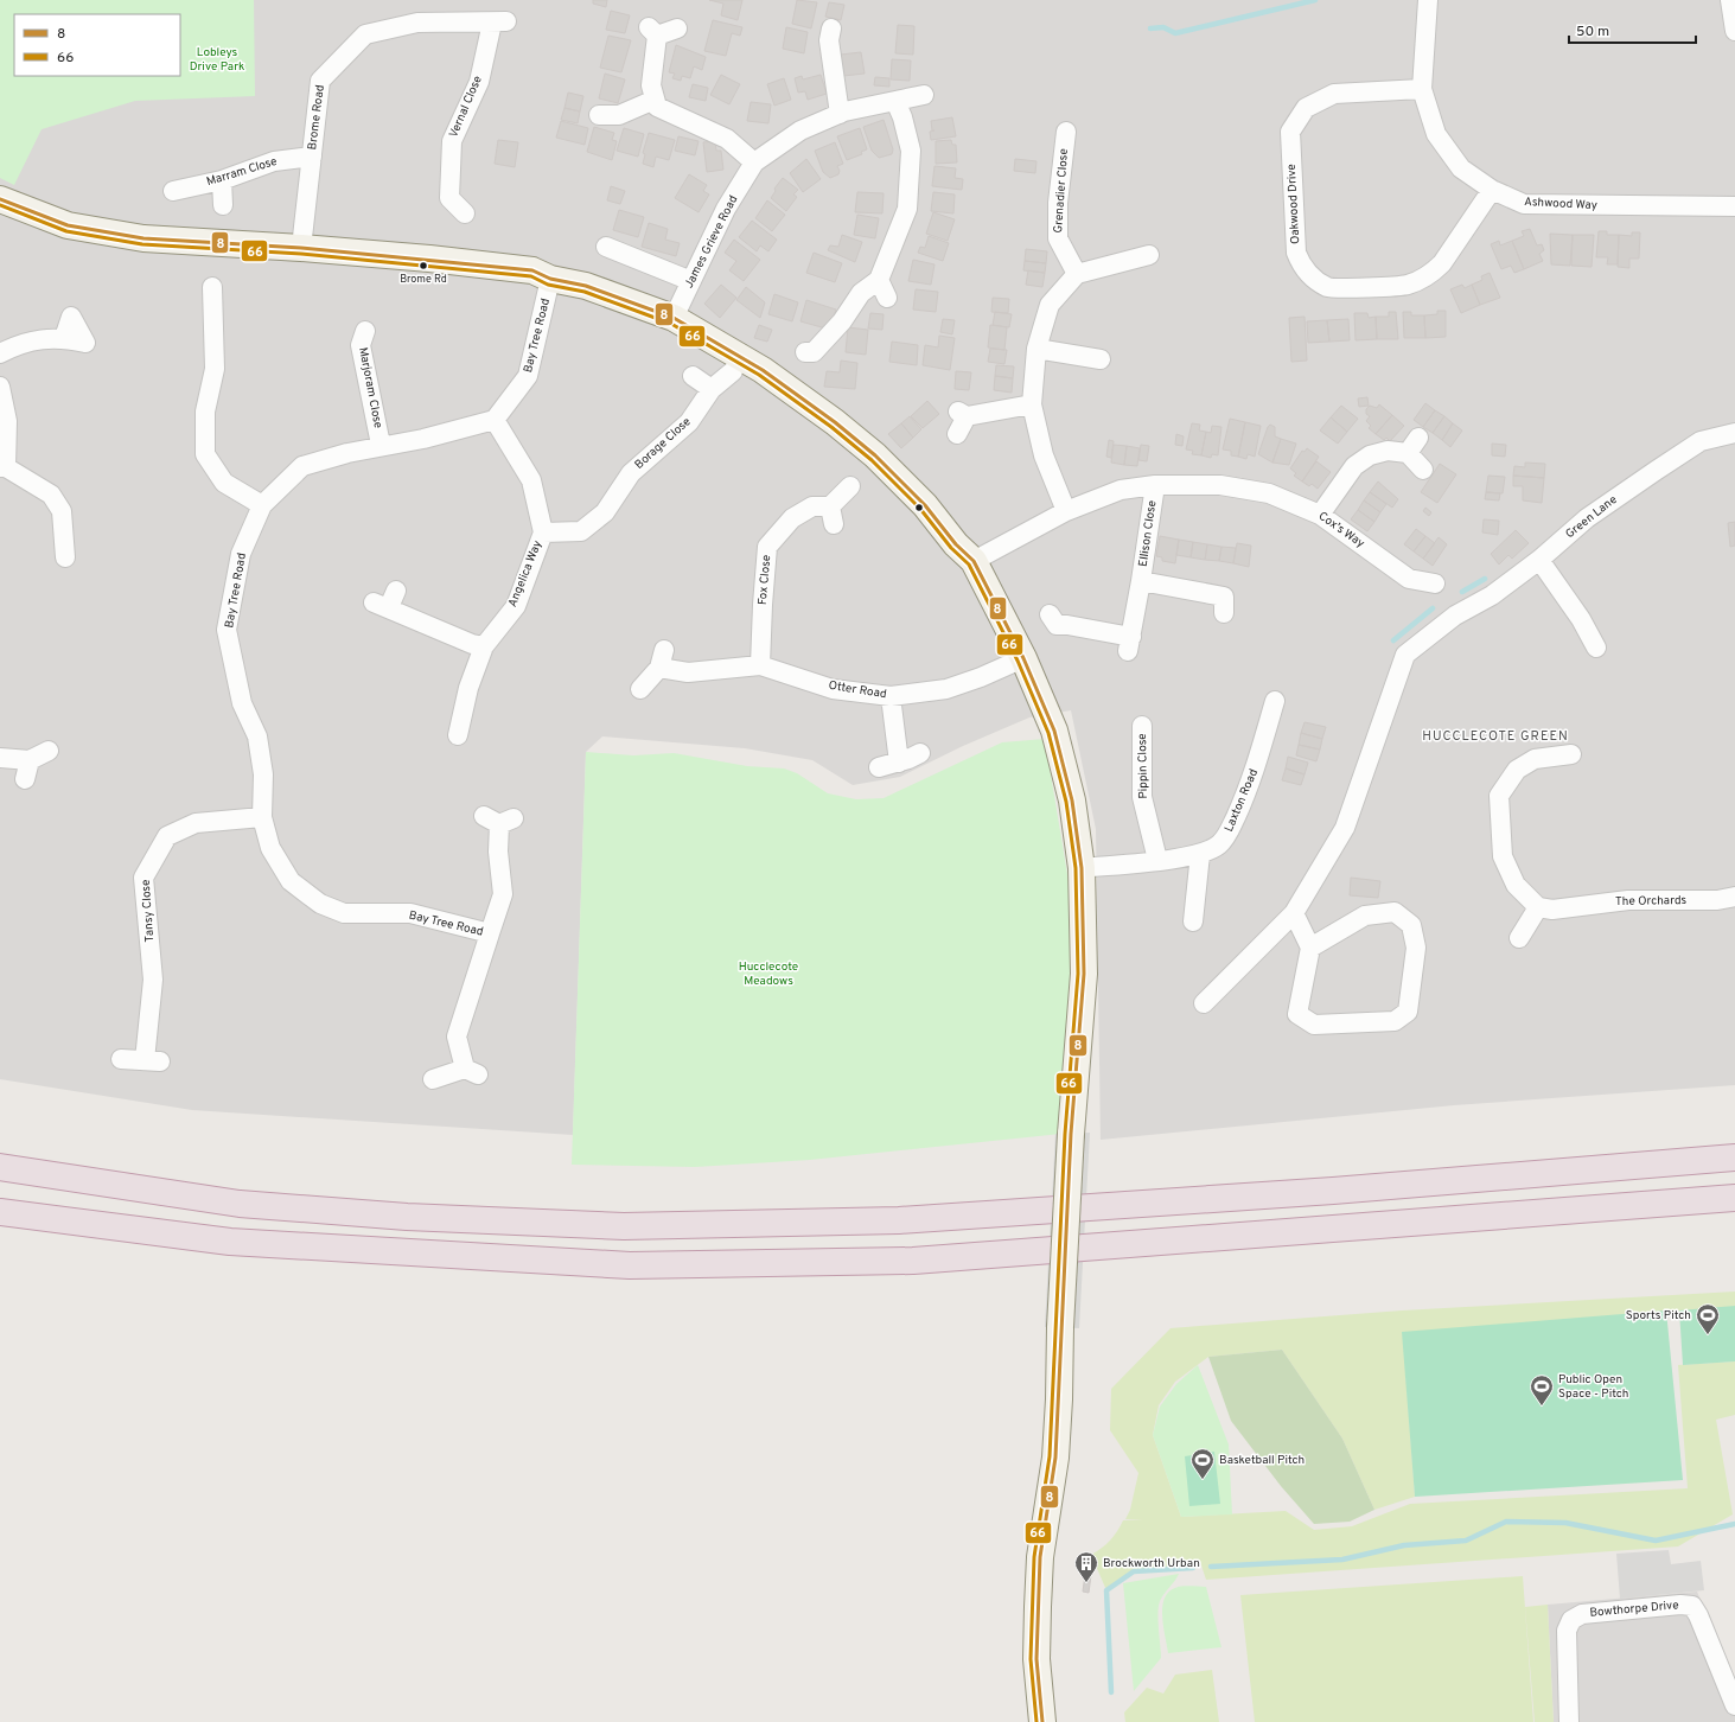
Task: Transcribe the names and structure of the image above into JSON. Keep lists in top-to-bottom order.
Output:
{
  "streets": {
    "street": [
      "Vernal Close",
      "Brome Road",
      "Marram Close",
      "Grenadier Close",
      "Oakwood Drive",
      "Ashwood Way",
      "James Grieve Road",
      "Bay Tree Road",
      "Marjoram Close",
      "Borage Close",
      "Green Lane",
      "Cox's Way",
      "Ellison Close",
      "Angelica Way",
      "Fox Close",
      "Otter Road",
      "Pippin Close",
      "Laxton Road",
      "The Orchards",
      "Tansy Close",
      "Bowthorpe Drive"
    ]
  },
  "crossings": [
    ["Vernal Close", "Brome Road"],
    ["Brome Road", "Marram Close"],
    ["Oakwood Drive", "Ashwood Way"],
    ["Bay Tree Road", "Marjoram Close"],
    ["Bay Tree Road", "Angelica Way"],
    ["Bay Tree Road", "Tansy Close"],
    ["Borage Close", "Angelica Way"],
    ["Cox's Way", "Ellison Close"],
    ["Fox Close", "Otter Road"],
    ["Pippin Close", "Laxton Road"]
  ],
  "districts": ["HUCCLECOTE GREEN"],
  "parks": ["Lobleys Drive Park", "Hucclecote Meadows"],
  "places": {
    "other": ["Brome Rd"],
    "sports": ["Sports Pitch", "Public Open Space - Pitch", "Basketball Pitch"],
    "building": ["Brockworth Urban"]
  },
  "lines": ["transit line 8", "transit line 66"],
  "legend": ["8", "66"],
  "scale_bar": "50 m"
}
